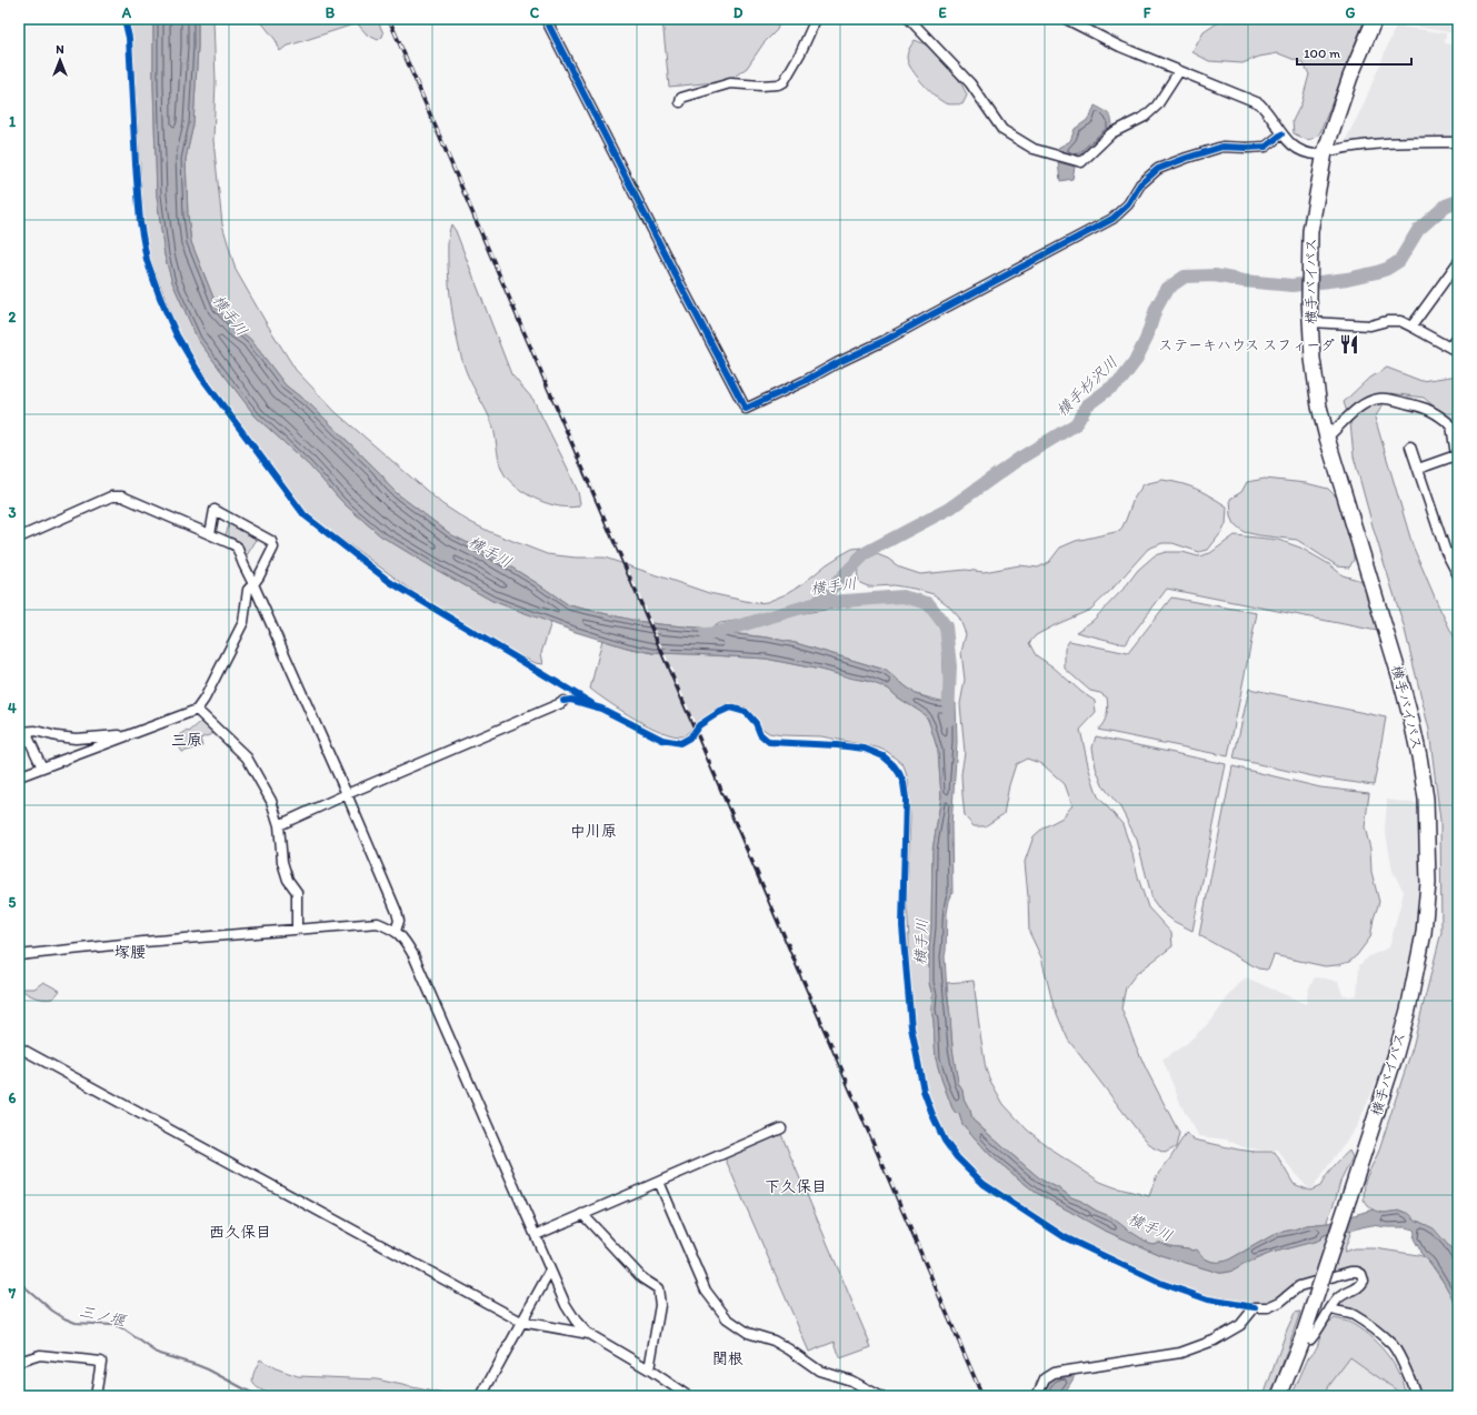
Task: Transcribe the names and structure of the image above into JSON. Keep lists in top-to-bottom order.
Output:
{
  "streets": {
    "highway": ["横手バイパス"]
  },
  "districts": [
    "三原",
    "中川原",
    "塚腰",
    "下久保目",
    "西久保目",
    "関根"
  ],
  "water": ["横手川", "横手杉沢川", "三ノ堰"],
  "places": {
    "restaurant": ["ステーキハウス スフィーダ"]
  },
  "scale_bar": "100 m",
  "north": "top",
  "grid": {
    "columns": [
      "A",
      "B",
      "C",
      "D",
      "E",
      "F",
      "G"
    ],
    "rows": [
      "1",
      "2",
      "3",
      "4",
      "5",
      "6",
      "7"
    ]
  }
}
